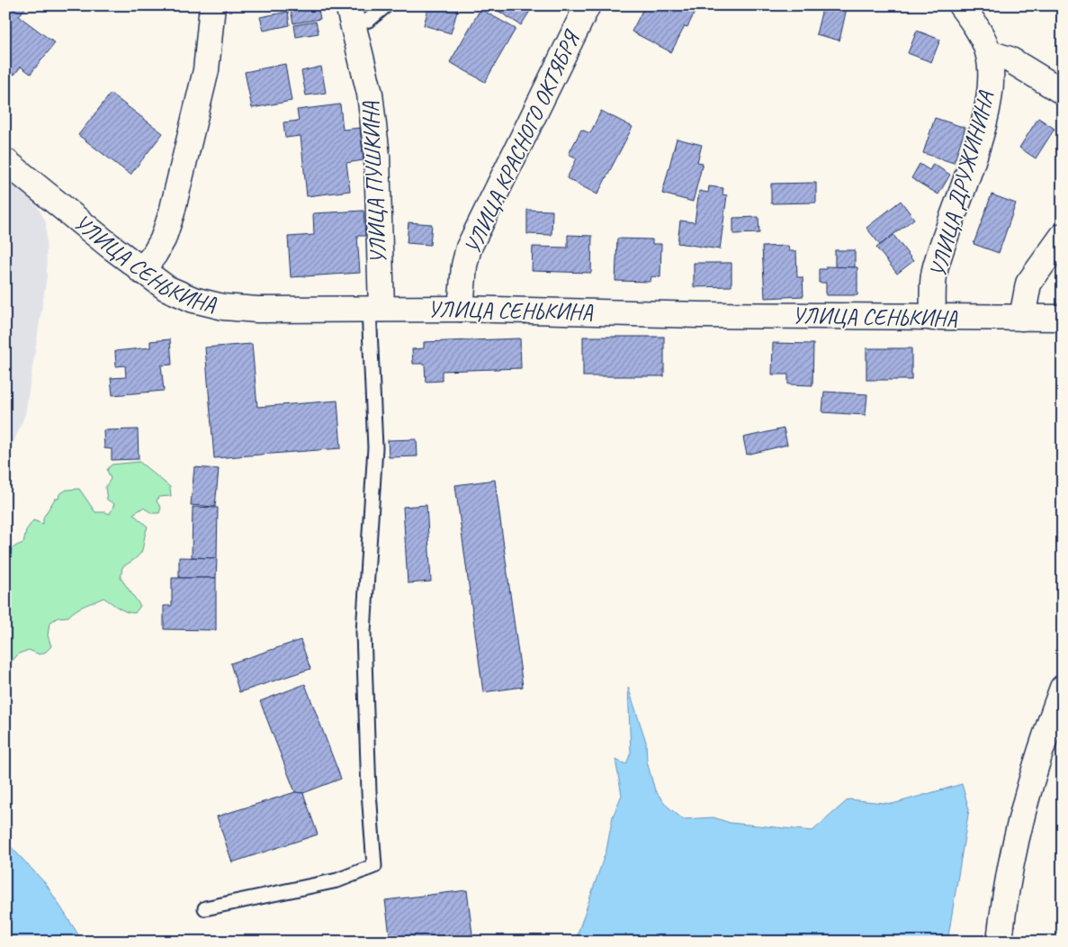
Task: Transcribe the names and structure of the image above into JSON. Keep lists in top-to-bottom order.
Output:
{
  "streets": {
    "street": [
      "УЛИЦА КРАСНОГО ОКТЯБРЯ",
      "УЛИЦА ПУШКИНА",
      "УЛИЦА ДРУЖИНИНА",
      "УЛИЦА СЕНЬКИНА"
    ]
  },
  "crossings": [
    ["УЛИЦА КРАСНОГО ОКТЯБРЯ", "УЛИЦА СЕНЬКИНА"],
    ["УЛИЦА ПУШКИНА", "УЛИЦА СЕНЬКИНА"],
    ["УЛИЦА ДРУЖИНИНА", "УЛИЦА СЕНЬКИНА"]
  ]
}
